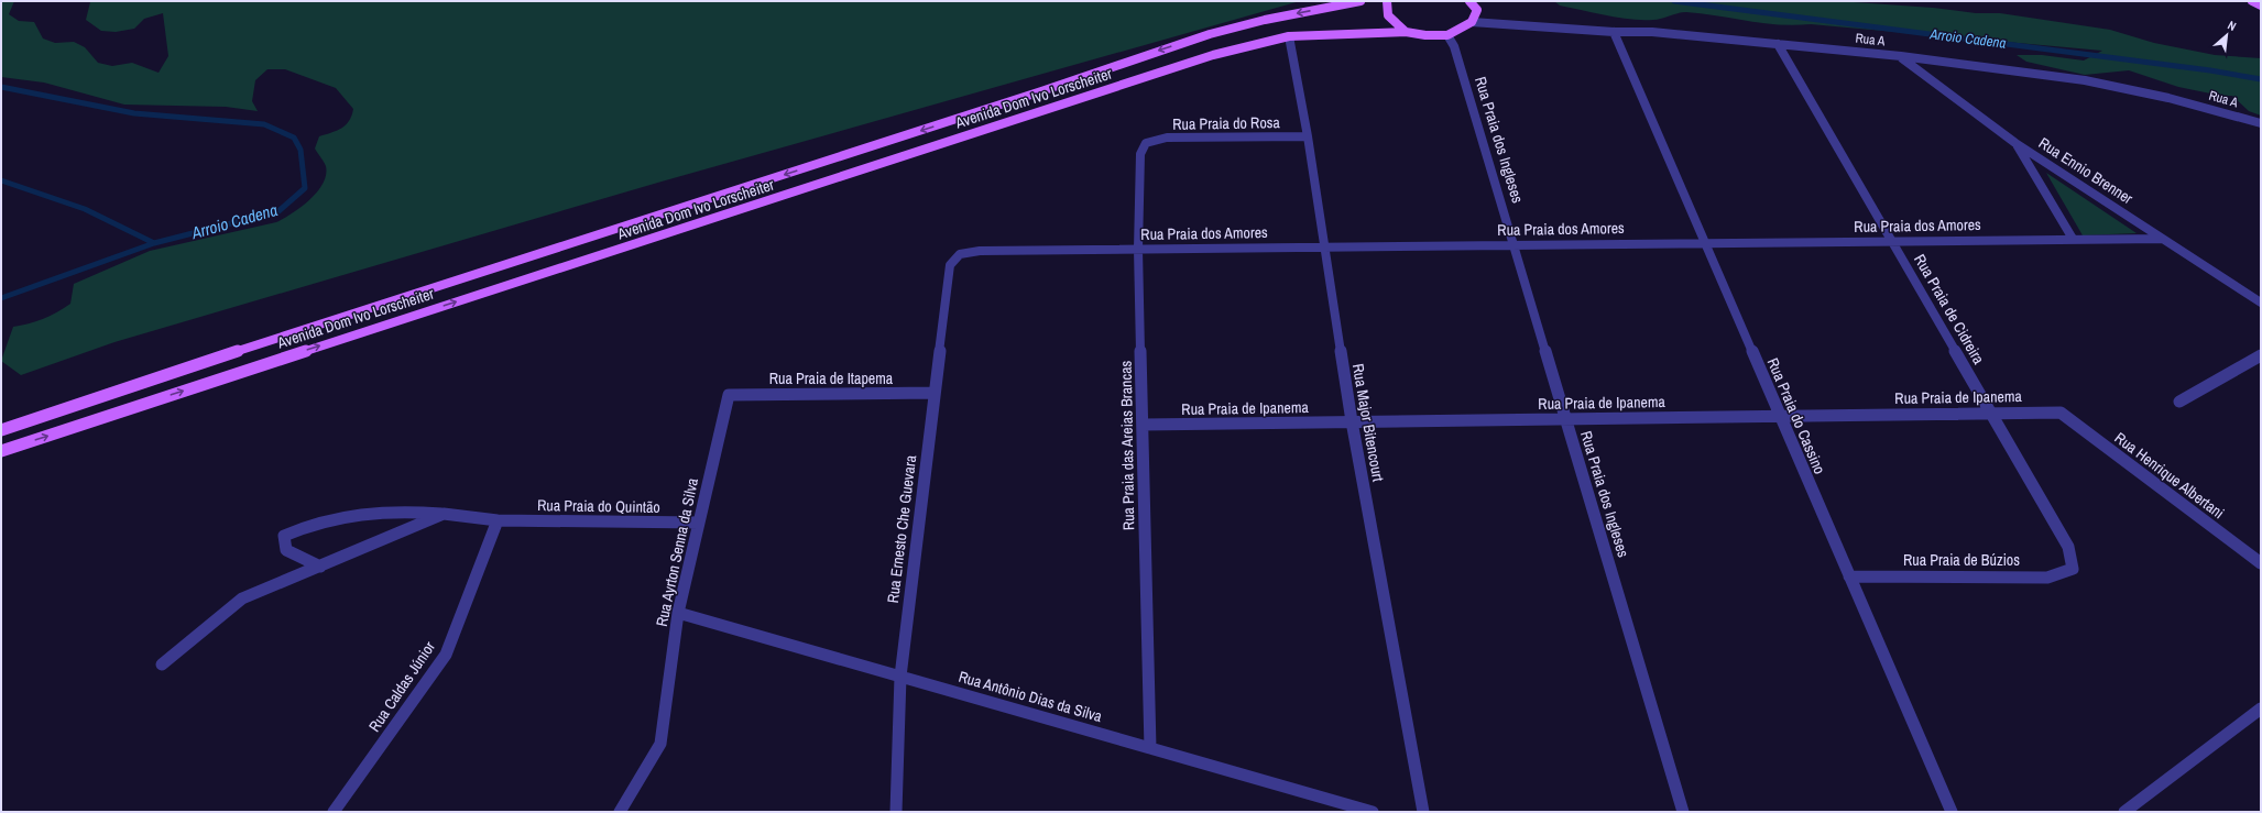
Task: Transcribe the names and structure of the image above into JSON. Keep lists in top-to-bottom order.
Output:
{
  "streets": {
    "main road": ["Avenida Dom Ivo Lorscheiter"],
    "street": [
      "Rua A",
      "Rua Praia do Rosa",
      "Rua Praia dos Ingleses",
      "Rua Ennio Brenner",
      "Rua Praia dos Amores",
      "Rua Praia de Cidreira",
      "Rua Praia de Itapema",
      "Rua Praia de Ipanema",
      "Rua Praia do Cassino",
      "Rua Major Bitencourt",
      "Rua Praia das Areias Brancas",
      "Rua Henrique Albertani",
      "Rua Praia do Quintão",
      "Rua Ernesto Che Guevara",
      "Rua Ayrton Senna da Silva",
      "Rua Praia de Búzios",
      "Rua Caldas Júnior",
      "Rua Antônio Dias da Silva"
    ]
  },
  "crossings": [
    ["Rua A", "Avenida Dom Ivo Lorscheiter"],
    ["Rua A", "Rua Ennio Brenner"],
    ["Rua A", "Rua Praia de Cidreira"],
    ["Rua A", "Rua Praia do Cassino"],
    ["Avenida Dom Ivo Lorscheiter", "Rua Praia dos Ingleses"],
    ["Avenida Dom Ivo Lorscheiter", "Rua Major Bitencourt"],
    ["Rua Praia do Rosa", "Rua Major Bitencourt"],
    ["Rua Praia do Rosa", "Rua Praia das Areias Brancas"],
    ["Rua Praia dos Ingleses", "Rua Praia dos Amores"],
    ["Rua Praia dos Ingleses", "Rua Praia de Ipanema"],
    ["Rua Ennio Brenner", "Rua Praia dos Amores"],
    ["Rua Praia dos Amores", "Rua Praia de Cidreira"],
    ["Rua Praia dos Amores", "Rua Praia do Cassino"],
    ["Rua Praia dos Amores", "Rua Major Bitencourt"],
    ["Rua Praia dos Amores", "Rua Praia das Areias Brancas"],
    ["Rua Praia dos Amores", "Rua Ernesto Che Guevara"],
    ["Rua Praia de Cidreira", "Rua Praia de Ipanema"],
    ["Rua Praia de Cidreira", "Rua Praia de Búzios"],
    ["Rua Praia de Itapema", "Rua Ernesto Che Guevara"],
    ["Rua Praia de Itapema", "Rua Ayrton Senna da Silva"],
    ["Rua Praia de Ipanema", "Rua Praia do Cassino"],
    ["Rua Praia de Ipanema", "Rua Major Bitencourt"],
    ["Rua Praia de Ipanema", "Rua Praia das Areias Brancas"],
    ["Rua Praia de Ipanema", "Rua Henrique Albertani"],
    ["Rua Praia do Cassino", "Rua Praia de Búzios"],
    ["Rua Praia das Areias Brancas", "Rua Antônio Dias da Silva"],
    ["Rua Praia do Quintão", "Rua Ayrton Senna da Silva"],
    ["Rua Praia do Quintão", "Rua Caldas Júnior"],
    ["Rua Ernesto Che Guevara", "Rua Antônio Dias da Silva"],
    ["Rua Ayrton Senna da Silva", "Rua Antônio Dias da Silva"]
  ],
  "water": ["Arroio Cadena"],
  "north": "top right"
}
